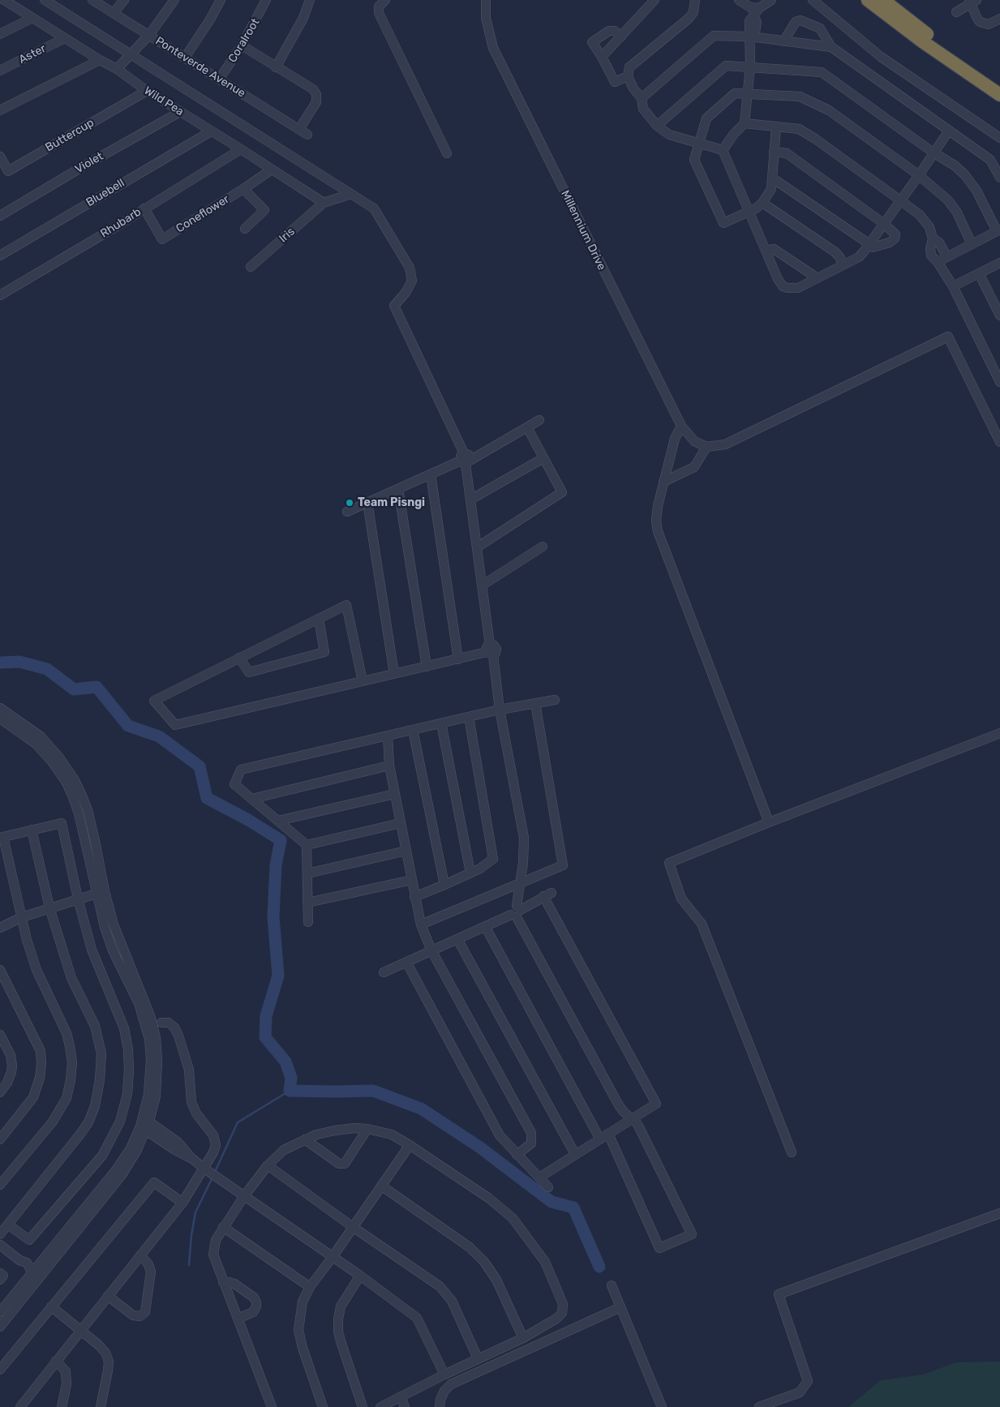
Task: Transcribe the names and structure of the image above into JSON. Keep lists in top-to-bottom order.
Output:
{
  "streets": {
    "street": [
      "Coralroot",
      "Aster",
      "Ponteverde Avenue",
      "Wild Pea",
      "Buttercup",
      "Violet",
      "Bluebell",
      "Coneflower",
      "Rhubarb",
      "Millennium Drive",
      "Iris"
    ]
  },
  "crossings": [
    ["Coralroot", "Ponteverde Avenue"],
    ["Aster", "Wild Pea"],
    ["Wild Pea", "Buttercup"],
    ["Wild Pea", "Violet"],
    ["Wild Pea", "Bluebell"],
    ["Wild Pea", "Coneflower"],
    ["Wild Pea", "Rhubarb"],
    ["Wild Pea", "Iris"],
    ["Coneflower", "Rhubarb"]
  ],
  "places": ["Team Pisngi"]
}
